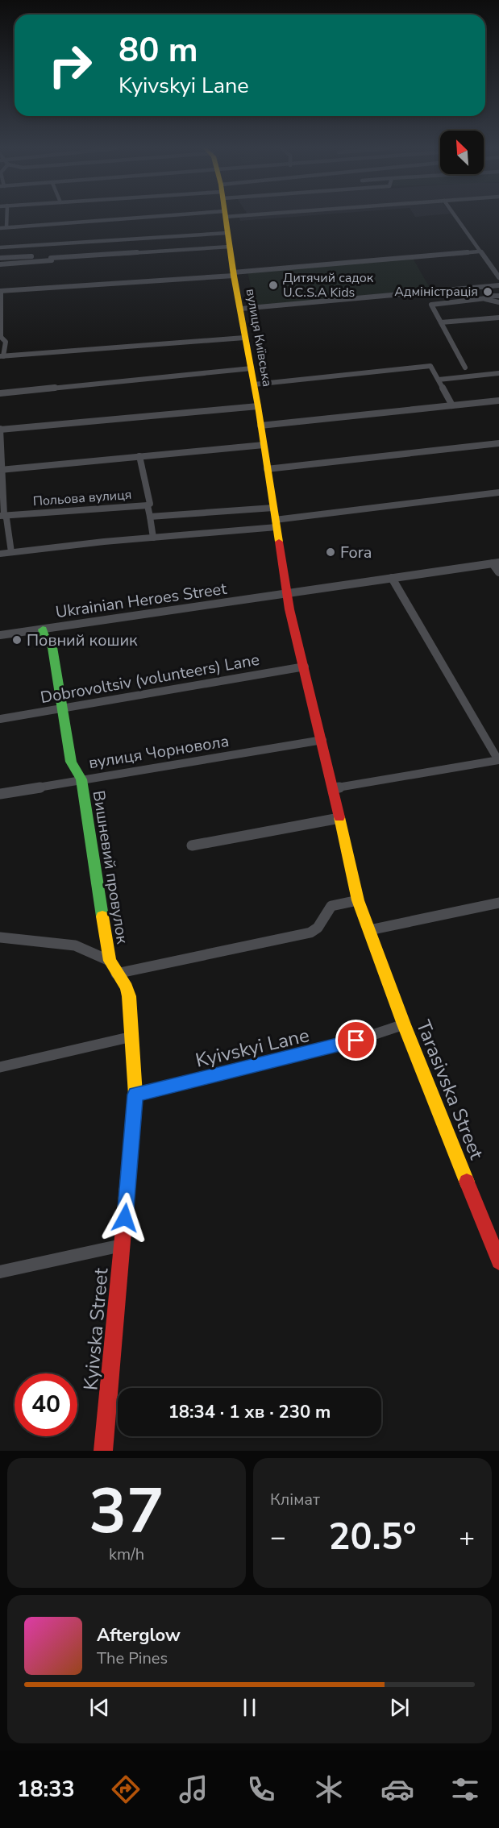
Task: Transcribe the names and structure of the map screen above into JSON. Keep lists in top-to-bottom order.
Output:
{
  "streets": {
    "street": [
      "вулиця Київська",
      "Польова вулиця",
      "Ukrainian Heroes Street",
      "Dobrovoltsiv (volunteers) Lane",
      "вулиця Чорновола",
      "Вишневий провулок",
      "Kyivskyi Lane",
      "Tarasivska Street",
      "Kyivska Street"
    ]
  },
  "crossings": [
    ["вулиця Київська", "Польова вулиця"],
    ["вулиця Київська", "Ukrainian Heroes Street"],
    ["вулиця Київська", "Dobrovoltsiv (volunteers) Lane"],
    ["вулиця Київська", "Tarasivska Street"],
    ["Ukrainian Heroes Street", "Вишневий провулок"],
    ["Dobrovoltsiv (volunteers) Lane", "Вишневий провулок"],
    ["Dobrovoltsiv (volunteers) Lane", "Tarasivska Street"],
    ["вулиця Чорновола", "Вишневий провулок"],
    ["вулиця Чорновола", "Tarasivska Street"],
    ["Вишневий провулок", "Kyivska Street"],
    ["Kyivskyi Lane", "Tarasivska Street"],
    ["Kyivskyi Lane", "Kyivska Street"]
  ],
  "places": [
    "Дитячий садок U.C.S.A Kids",
    "Адміністрація",
    "Fora",
    "Повний кошик"
  ],
  "north": "top left",
  "page": {
    "turn": ["80 m", "Kyivskyi Lane"],
    "limit": "40",
    "trip": "18:34 · 1 хв · 230 m",
    "tile": [
      ["37", "km/h"],
      "Клімат"
    ],
    "heat": ["−", "20.5°", "+"],
    "song": ["Afterglow", "The Pines"],
    "tabs": "18:33"
  }
}
